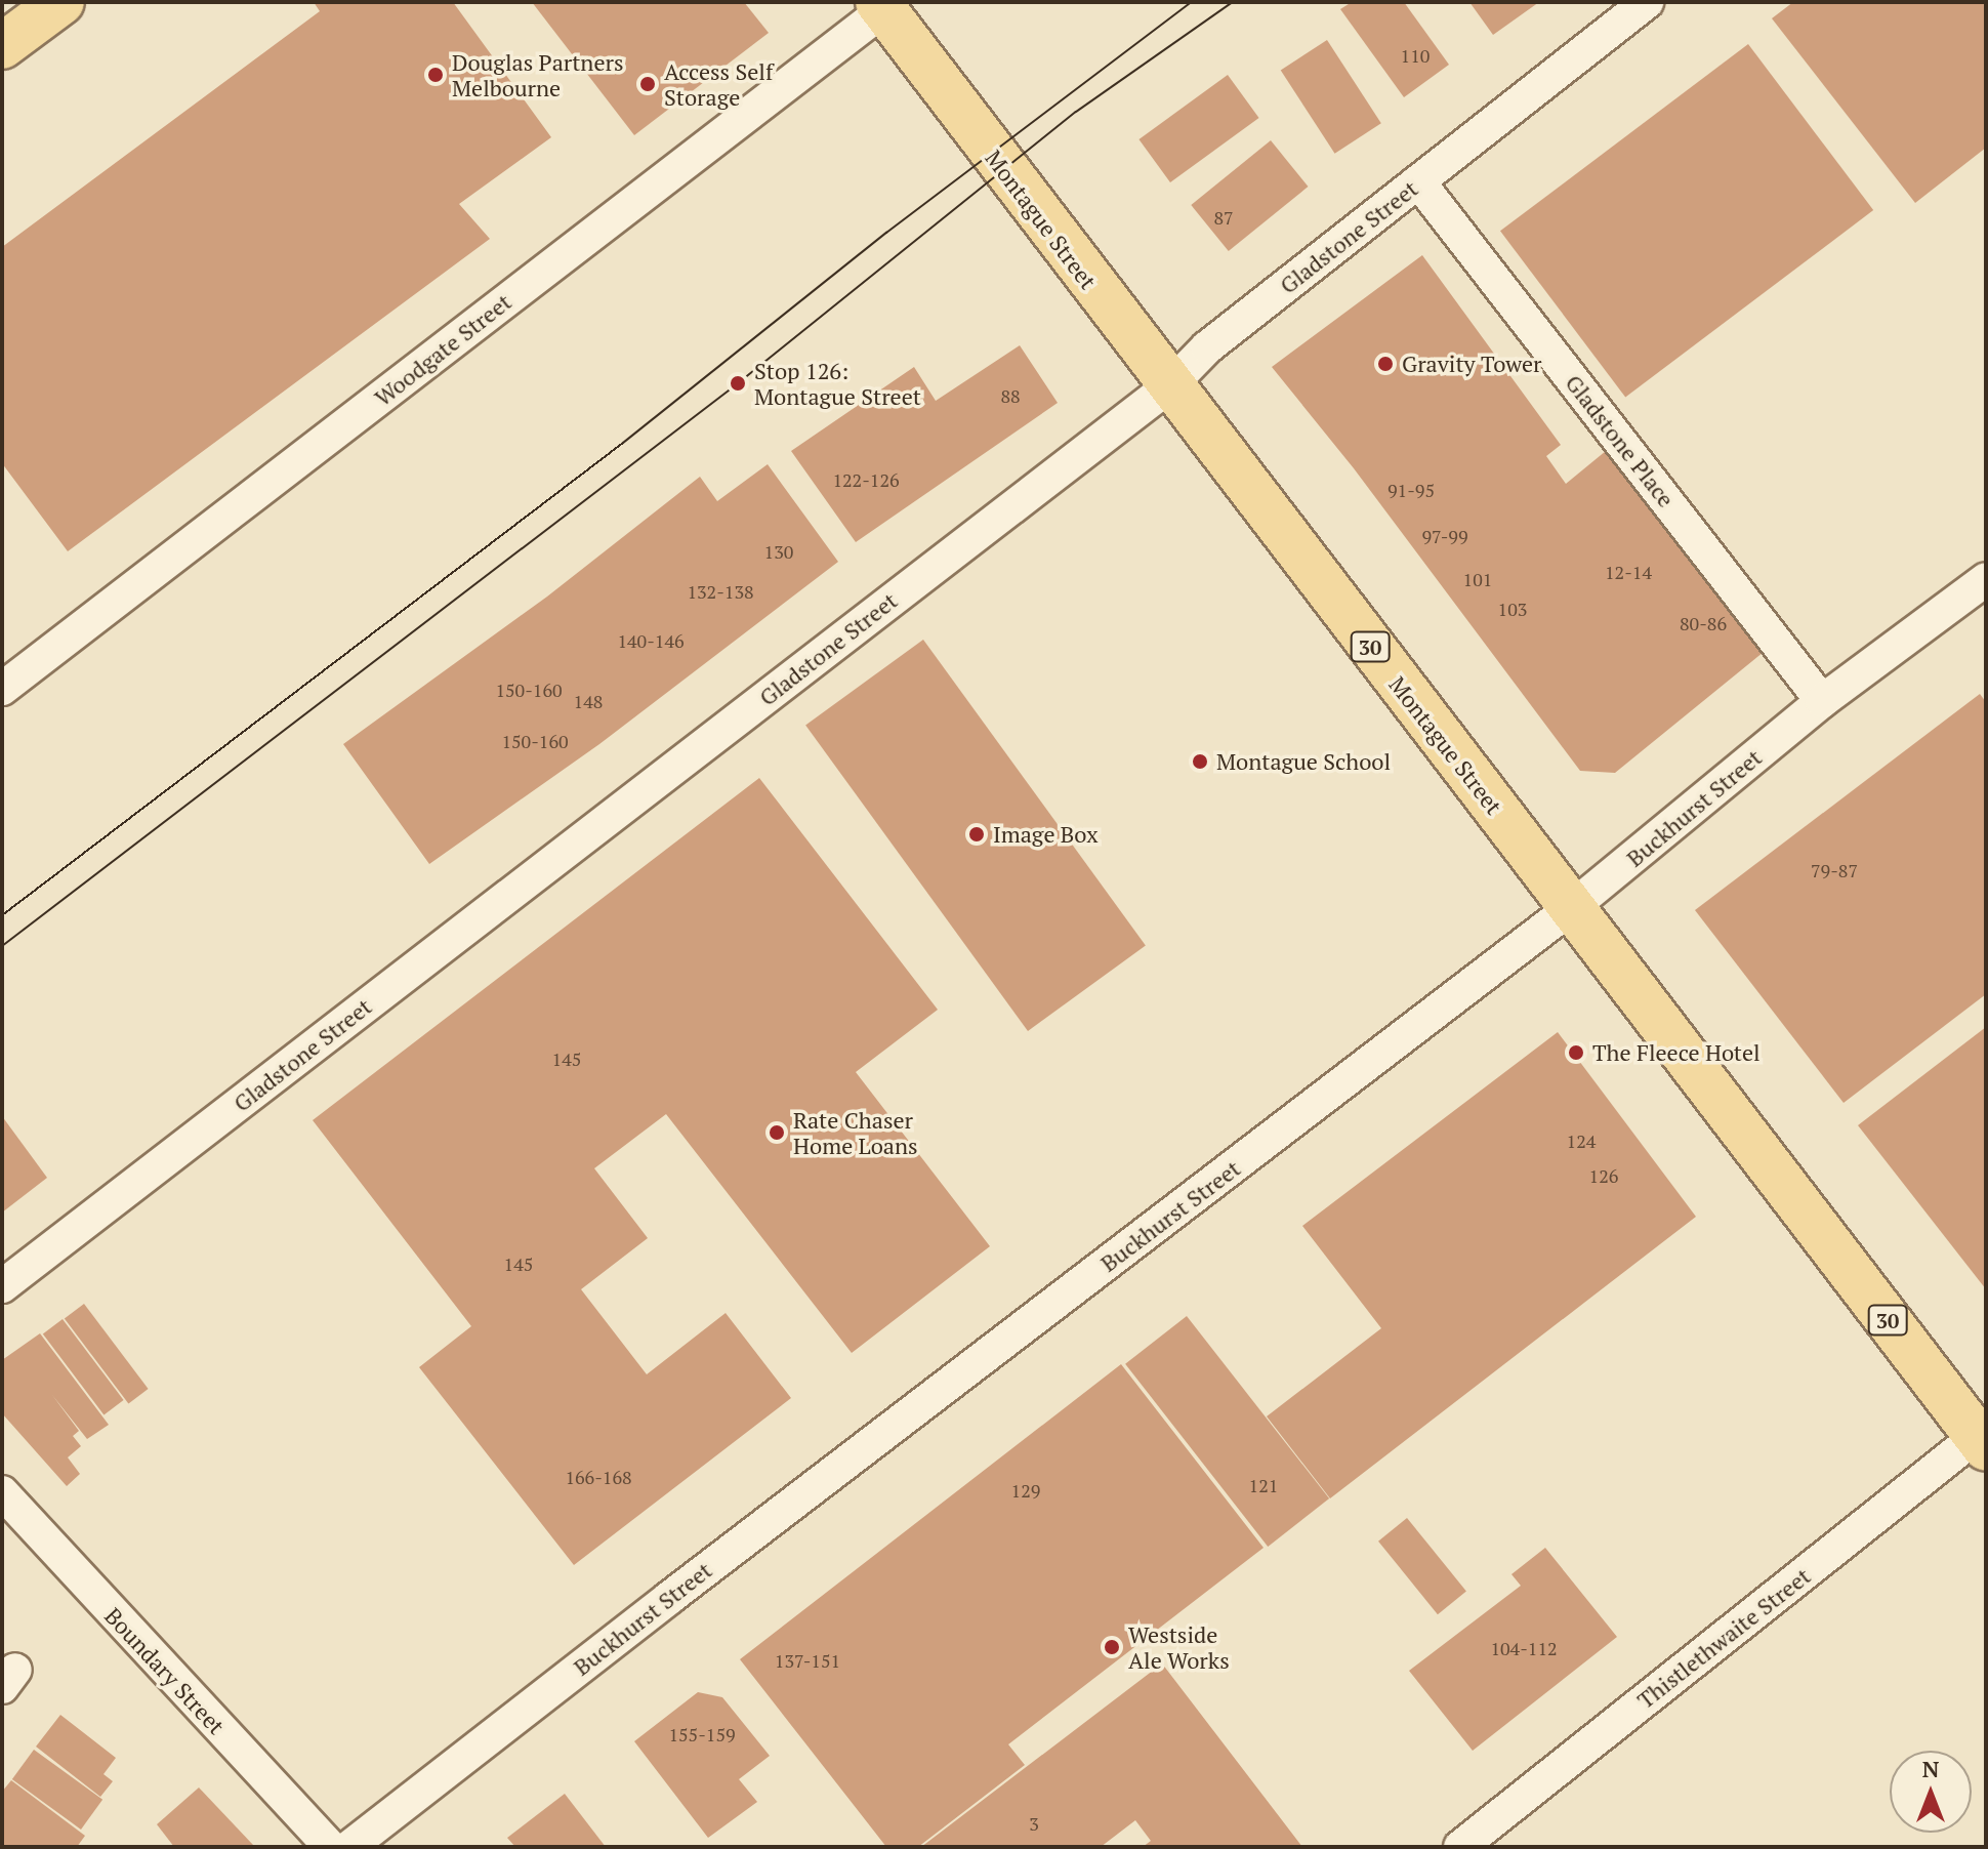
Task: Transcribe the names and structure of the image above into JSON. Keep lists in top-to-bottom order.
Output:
{
  "streets": {
    "main road": ["Montague Street", "30"],
    "street": [
      "Gladstone Street",
      "Woodgate Street",
      "Gladstone Place",
      "Buckhurst Street",
      "Thistlethwaite Street",
      "Boundary Street"
    ]
  },
  "crossings": [
    ["Montague Street", "Gladstone Street"],
    ["Montague Street", "Woodgate Street"],
    ["Montague Street", "Buckhurst Street"],
    ["Montague Street", "Thistlethwaite Street"],
    ["Gladstone Street", "Gladstone Place"],
    ["Gladstone Place", "Buckhurst Street"]
  ],
  "places": [
    "Douglas Partners Melbourne",
    "Access Self Storage",
    "Gravity Tower",
    "Stop 126: Montague Street",
    "Montague School",
    "Image Box",
    "The Fleece Hotel",
    "Rate Chaser Home Loans",
    "Westside Ale Works"
  ],
  "house_numbers": [
    "110",
    "87",
    "88",
    "122-126",
    "91-95",
    "97-99",
    "130",
    "12-14",
    "101",
    "132-138",
    "103",
    "80-86",
    "140-146",
    "150-160",
    "148",
    "150-160",
    "79-87",
    "145",
    "124",
    "126",
    "145",
    "166-168",
    "121",
    "129",
    "104-112",
    "137-151",
    "155-159",
    "3"
  ],
  "north": "top"
}
